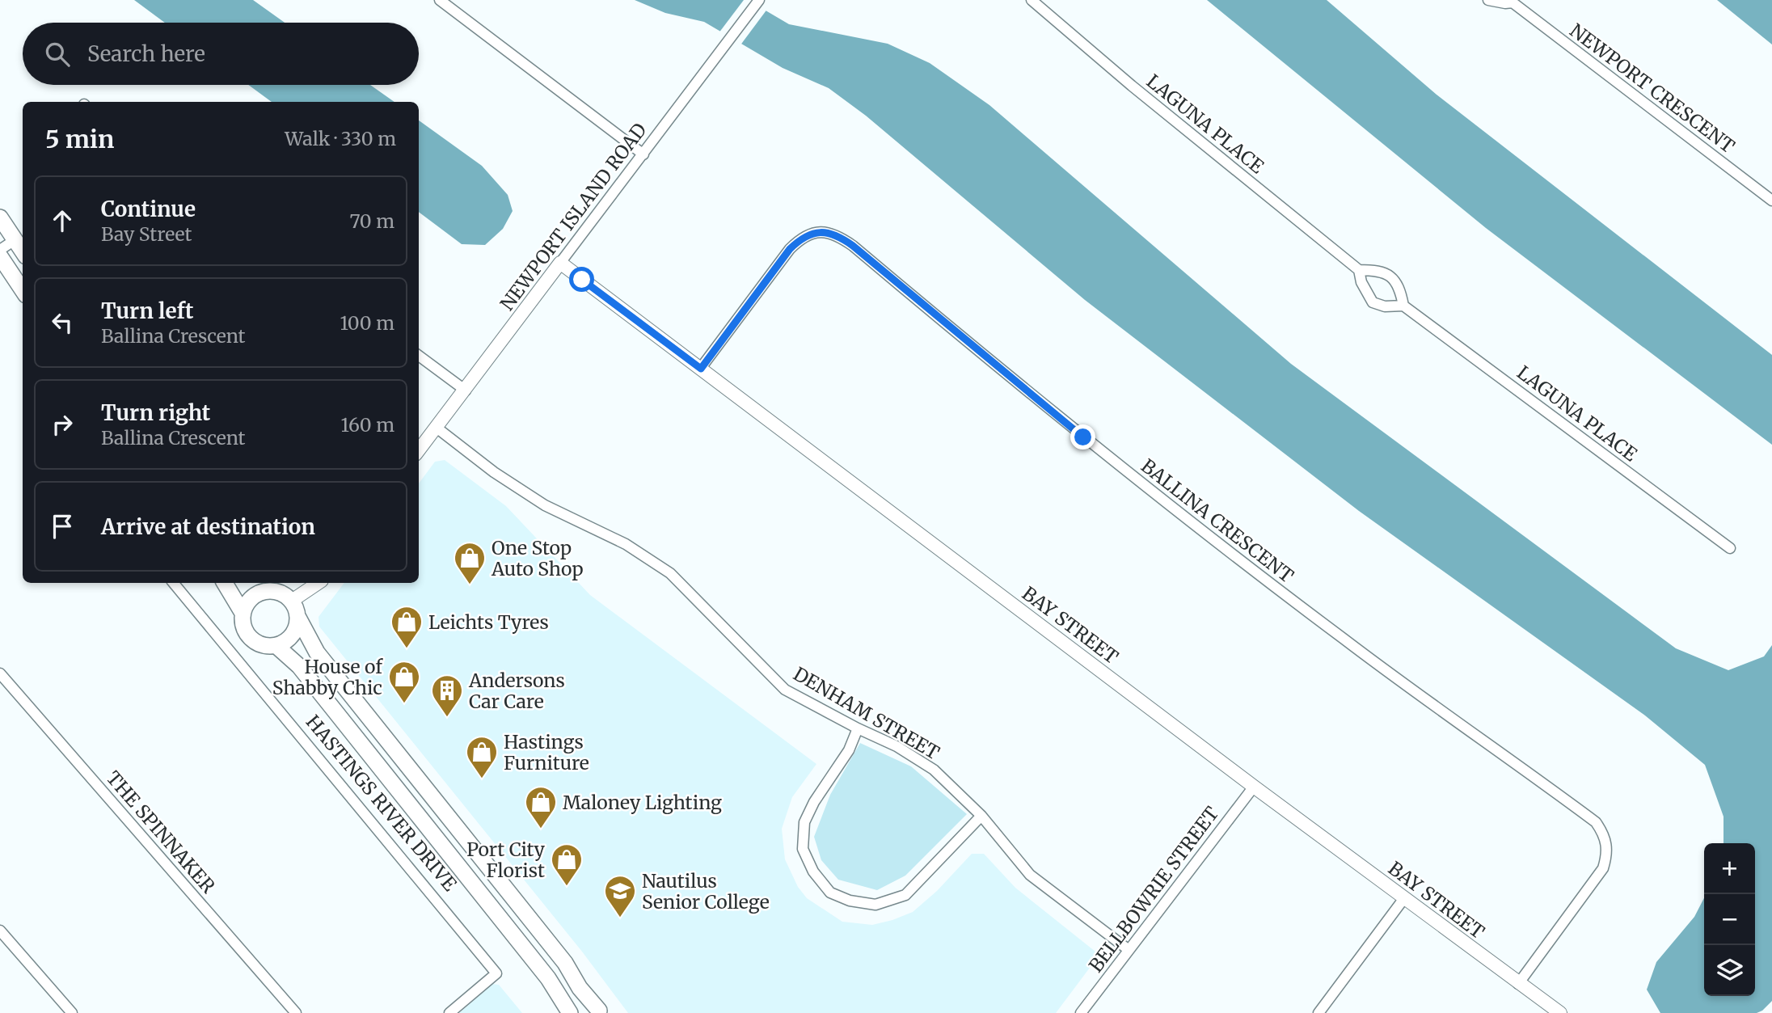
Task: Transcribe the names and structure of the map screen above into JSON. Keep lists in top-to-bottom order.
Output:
{
  "streets": {
    "main road": ["HASTINGS RIVER DRIVE"],
    "street": [
      "NEWPORT CRESCENT",
      "LAGUNA PLACE",
      "NEWPORT ISLAND ROAD",
      "BALLINA CRESCENT",
      "BAY STREET",
      "DENHAM STREET",
      "THE SPINNAKER",
      "BELLBOWRIE STREET"
    ]
  },
  "crossings": [
    ["NEWPORT ISLAND ROAD", "BAY STREET"],
    ["NEWPORT ISLAND ROAD", "DENHAM STREET"],
    ["BALLINA CRESCENT", "BAY STREET"],
    ["BAY STREET", "BELLBOWRIE STREET"],
    ["DENHAM STREET", "BELLBOWRIE STREET"]
  ],
  "places": {
    "shop": [
      "One Stop Auto Shop",
      "Leichts Tyres",
      "House of Shabby Chic",
      "Hastings Furniture",
      "Maloney Lighting",
      "Port City Florist"
    ],
    "building": ["Andersons Car Care"],
    "school or university": ["Nautilus Senior College"]
  },
  "page": {
    "search": "Search here",
    "heading": ["5 min", "Walk · 330 m"],
    "list": [
      ["Continue", "Bay Street", "70 m"],
      ["Turn left", "Ballina Crescent", "100 m"],
      ["Turn right", "Ballina Crescent", "160 m"],
      "Arrive at destination"
    ],
    "map_buttons": ["+", "−"]
  }
}
